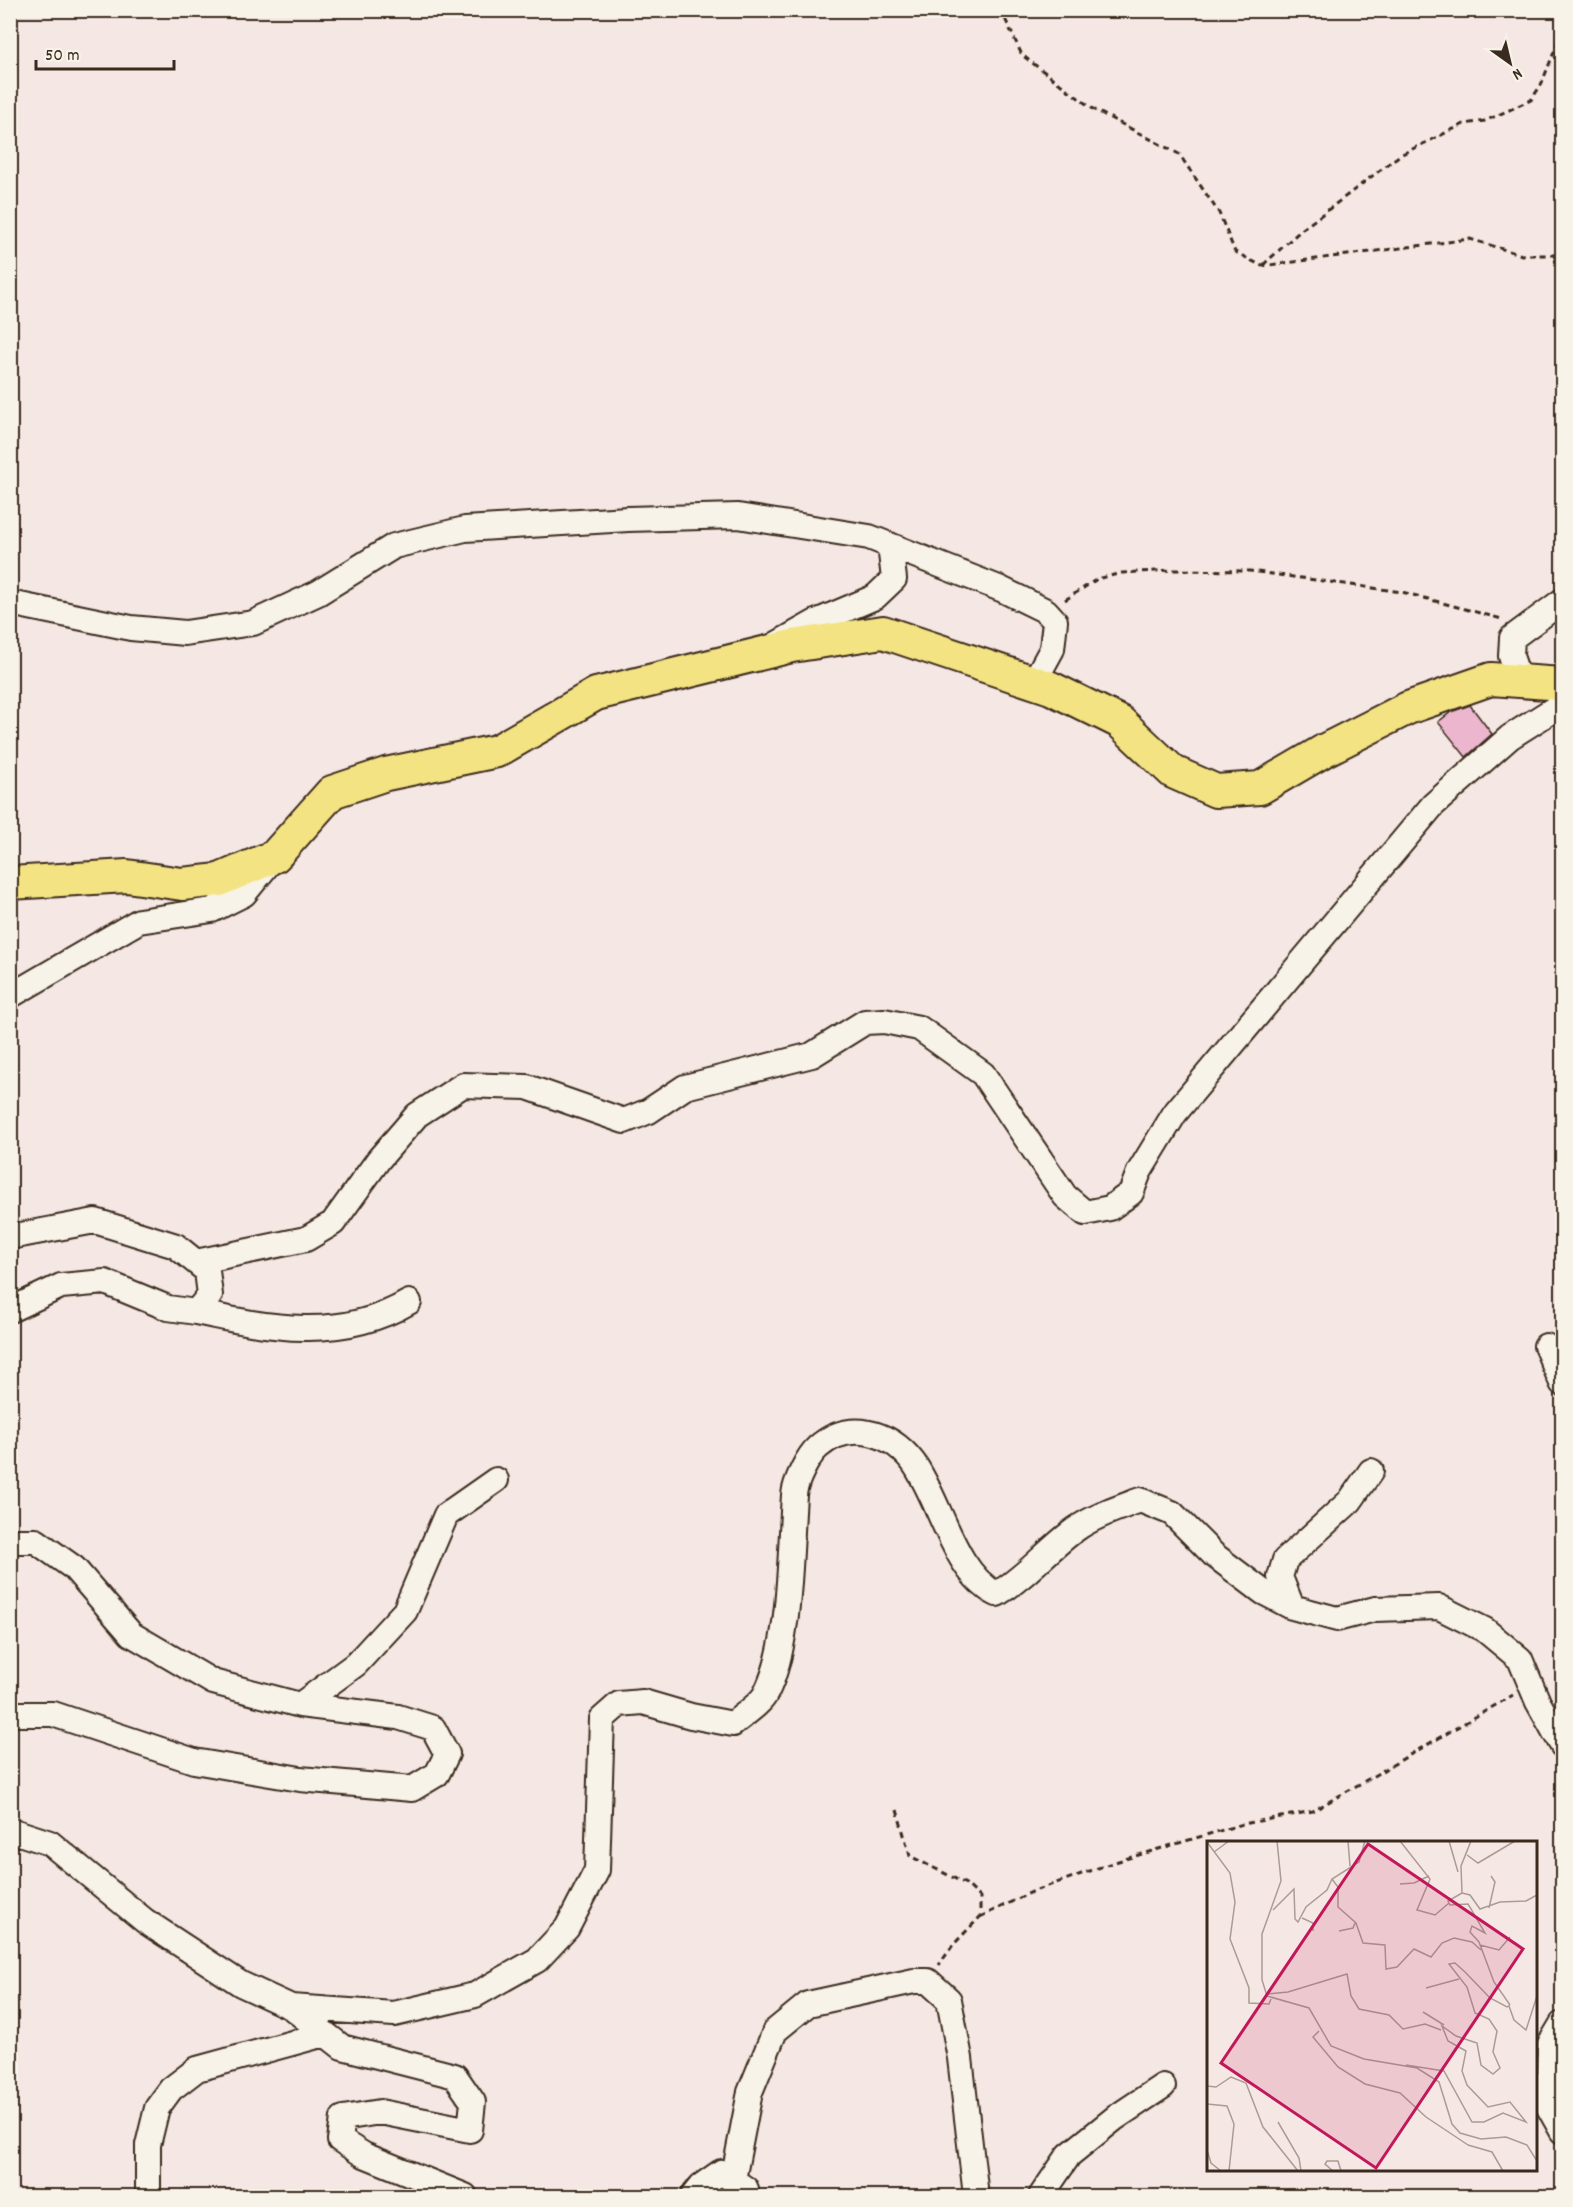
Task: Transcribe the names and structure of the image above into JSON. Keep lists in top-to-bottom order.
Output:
{
  "scale_bar": "50 m",
  "north": "bottom right"
}
